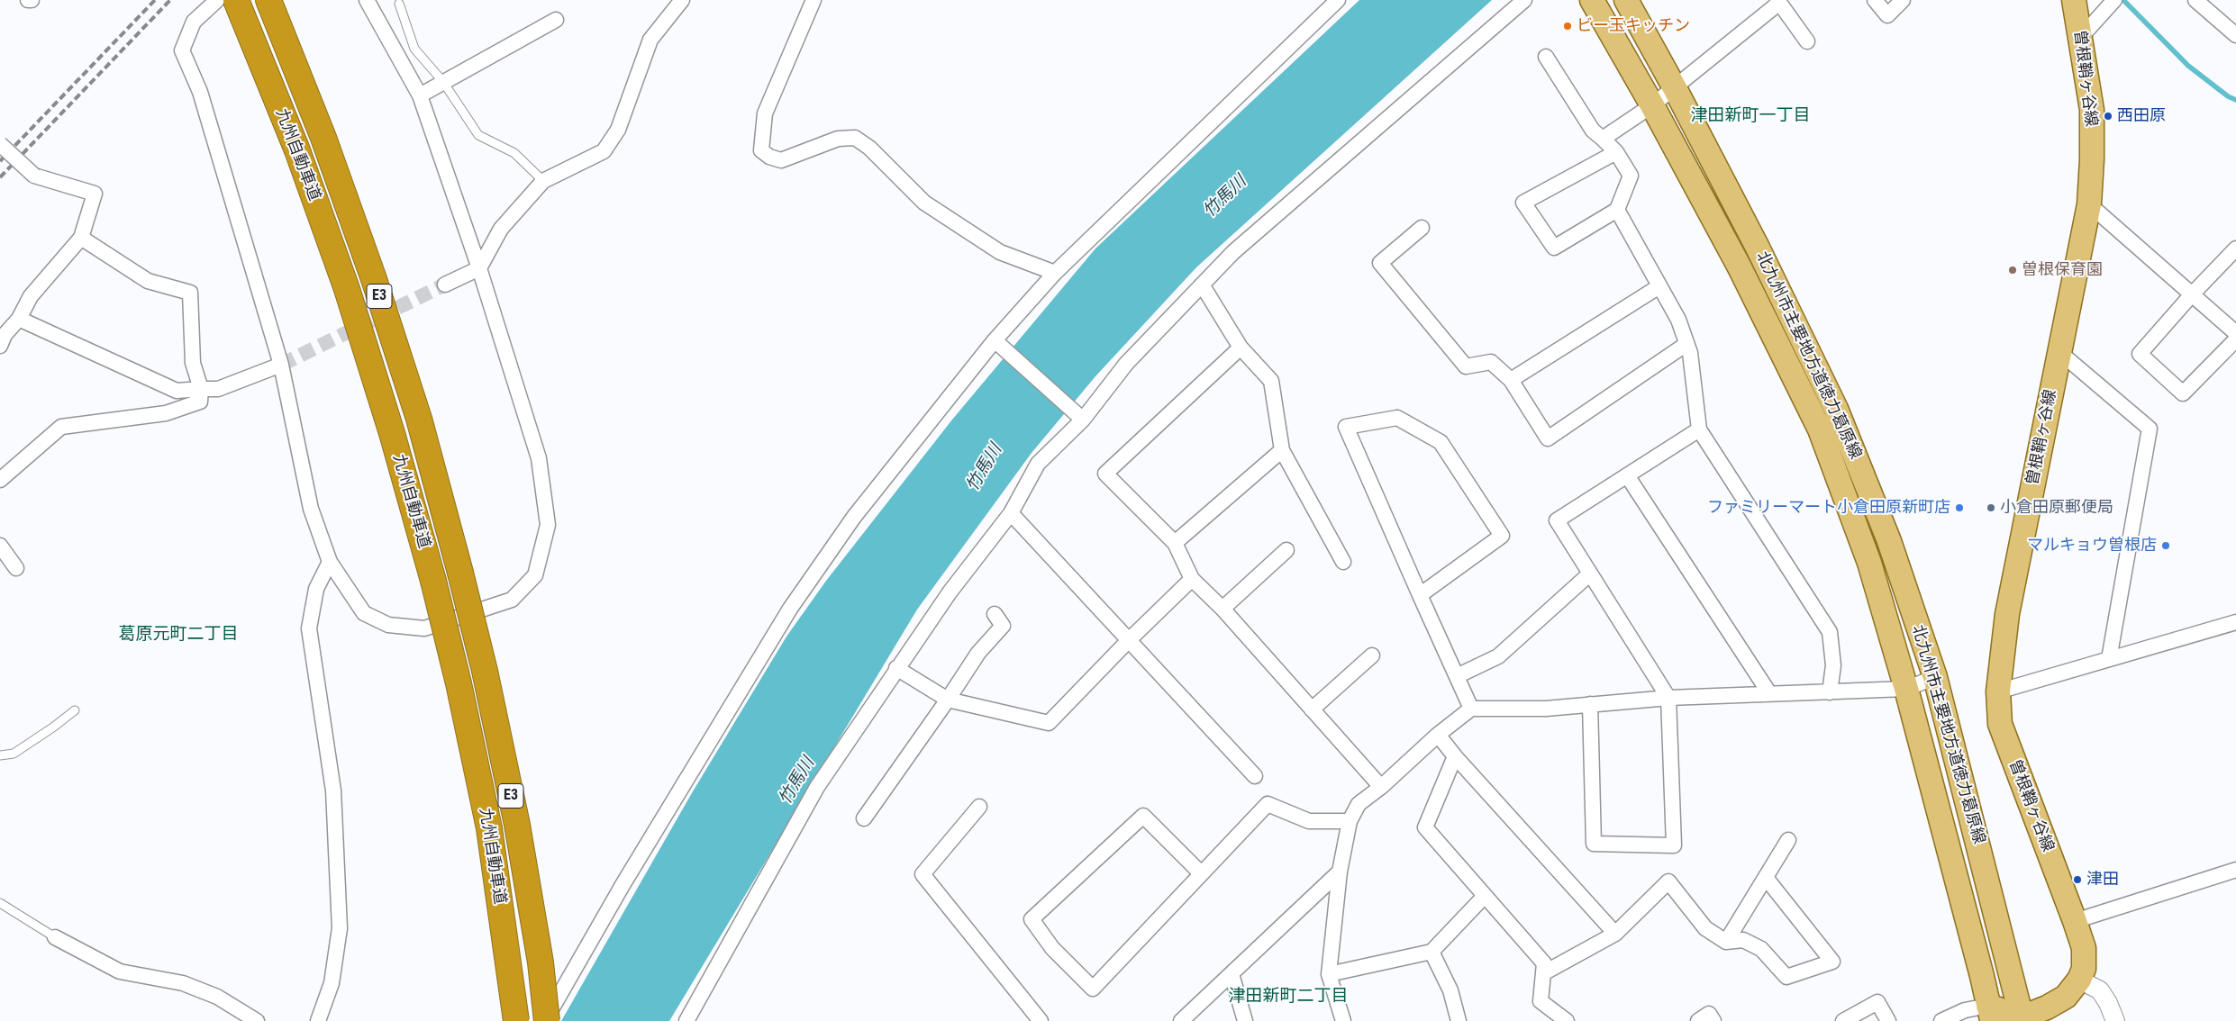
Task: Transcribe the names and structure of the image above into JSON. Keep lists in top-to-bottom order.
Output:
{
  "streets": {
    "highway": ["九州自動車道", "E3"],
    "main road": ["曽根鞘ヶ谷線", "北九州市主要地方道徳力葛原線"]
  },
  "crossings": [
    ["曽根鞘ヶ谷線", "北九州市主要地方道徳力葛原線"]
  ],
  "districts": ["津田新町一丁目", "葛原元町二丁目", "津田新町二丁目"],
  "water": ["竹馬川"],
  "places": [
    "ビー玉キッチン",
    "西田原",
    "曽根保育園",
    "ファミリーマート小倉田原新町店",
    "小倉田原郵便局",
    "マルキョウ曽根店",
    "津田"
  ]
}
